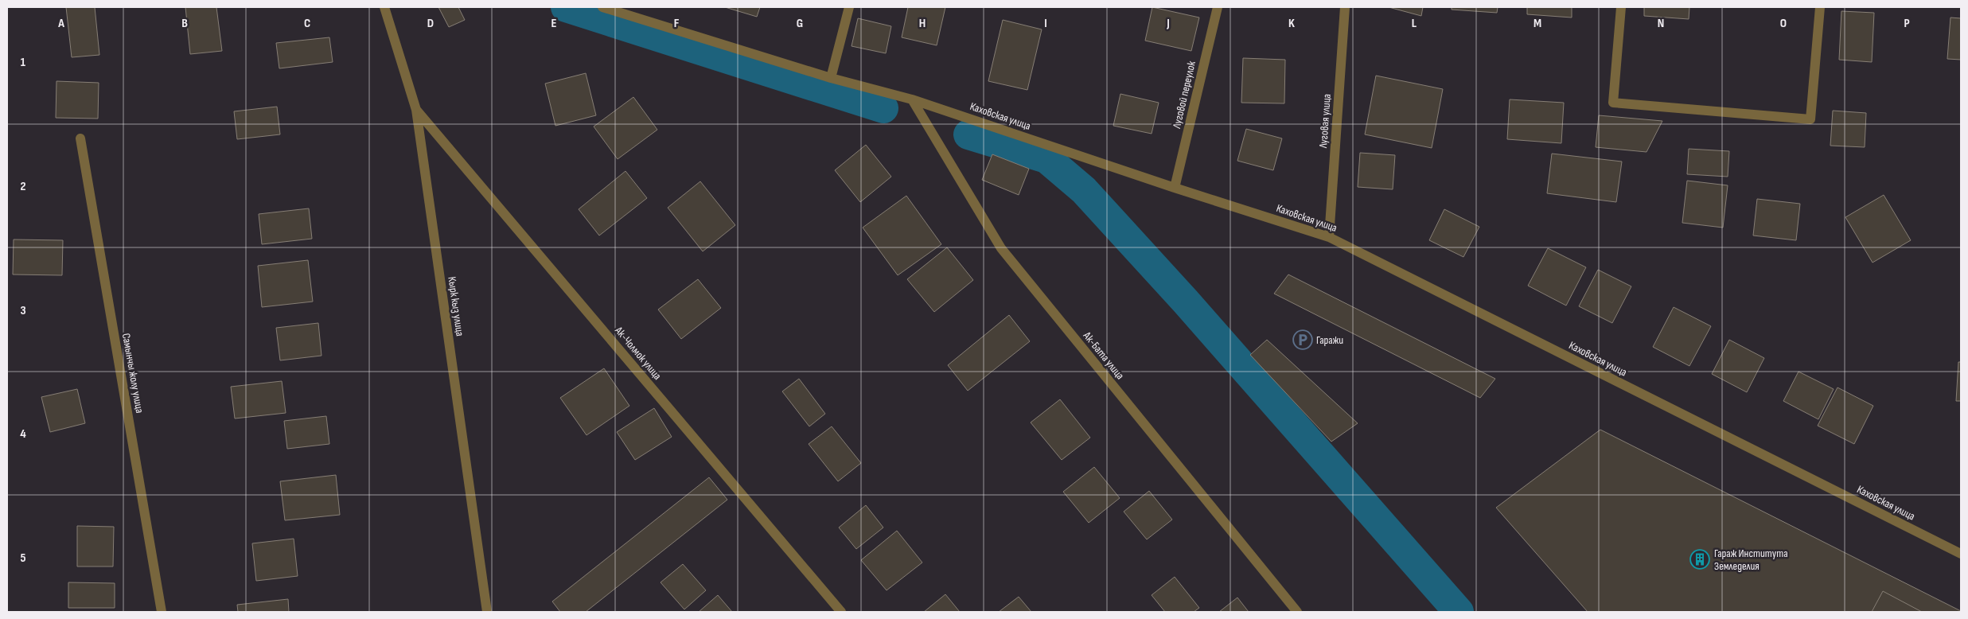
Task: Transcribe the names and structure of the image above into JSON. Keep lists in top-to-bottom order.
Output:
{
  "streets": {
    "street": [
      "Луговой переулок",
      "Каховская улица",
      "Луговая улица",
      "Кырк кыз улица",
      "Ак-Чолмок улица",
      "Ак-Бата улица",
      "Самынчы жолу улица"
    ]
  },
  "crossings": [
    ["Луговой переулок", "Каховская улица"],
    ["Каховская улица", "Луговая улица"],
    ["Каховская улица", "Ак-Бата улица"],
    ["Кырк кыз улица", "Ак-Чолмок улица"]
  ],
  "places": {
    "parking": ["Гаражи"],
    "building": ["Гараж Института Земледелия"]
  },
  "grid": {
    "columns": [
      "A",
      "B",
      "C",
      "D",
      "E",
      "F",
      "G",
      "H",
      "I",
      "J",
      "K",
      "L",
      "M",
      "N",
      "O",
      "P"
    ],
    "rows": [
      "1",
      "2",
      "3",
      "4",
      "5"
    ]
  }
}
